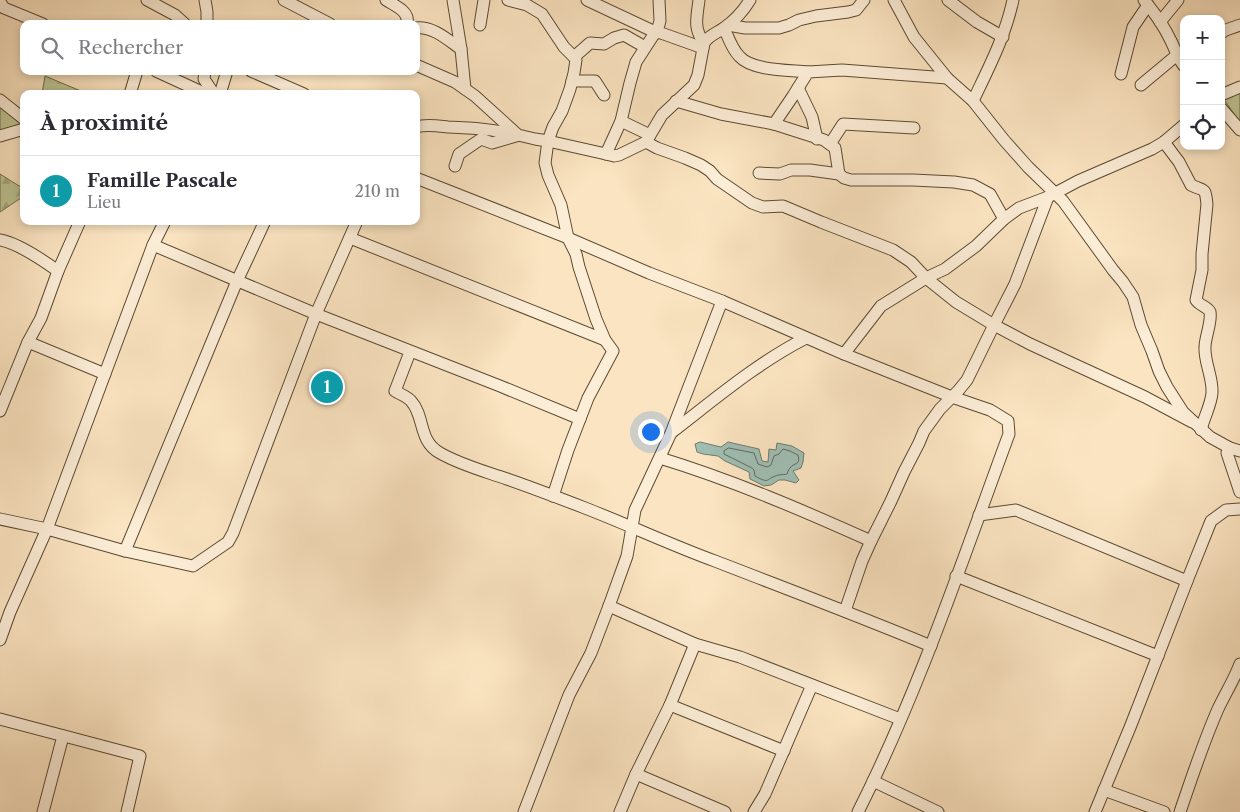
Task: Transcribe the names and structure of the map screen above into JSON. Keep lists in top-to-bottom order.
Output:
{
  "page": {
    "map_buttons": ["+", "−"],
    "search": "Rechercher",
    "heading": "À proximité",
    "list": [
      {
        "mark": "1",
        "name": "Famille Pascale",
        "note": "Lieu",
        "value": "210 m"
      }
    ],
    "pins": "1"
  }
}
